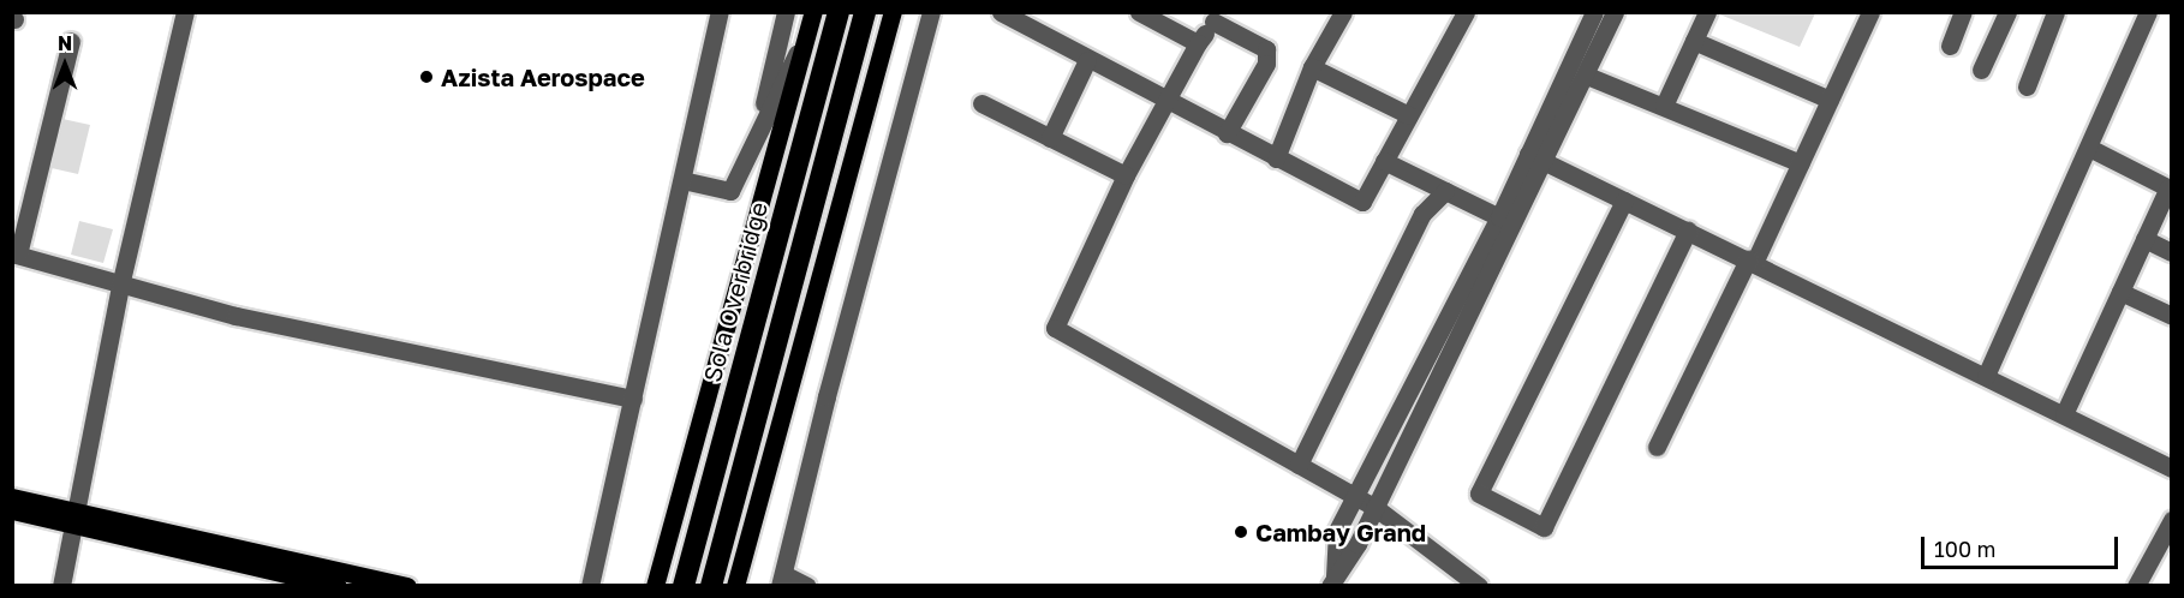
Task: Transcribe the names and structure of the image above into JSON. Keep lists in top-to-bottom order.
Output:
{
  "streets": {
    "highway": ["Sola Overbridge"]
  },
  "places": ["Azista Aerospace", "Cambay Grand"],
  "scale_bar": "100 m",
  "north": "top"
}
